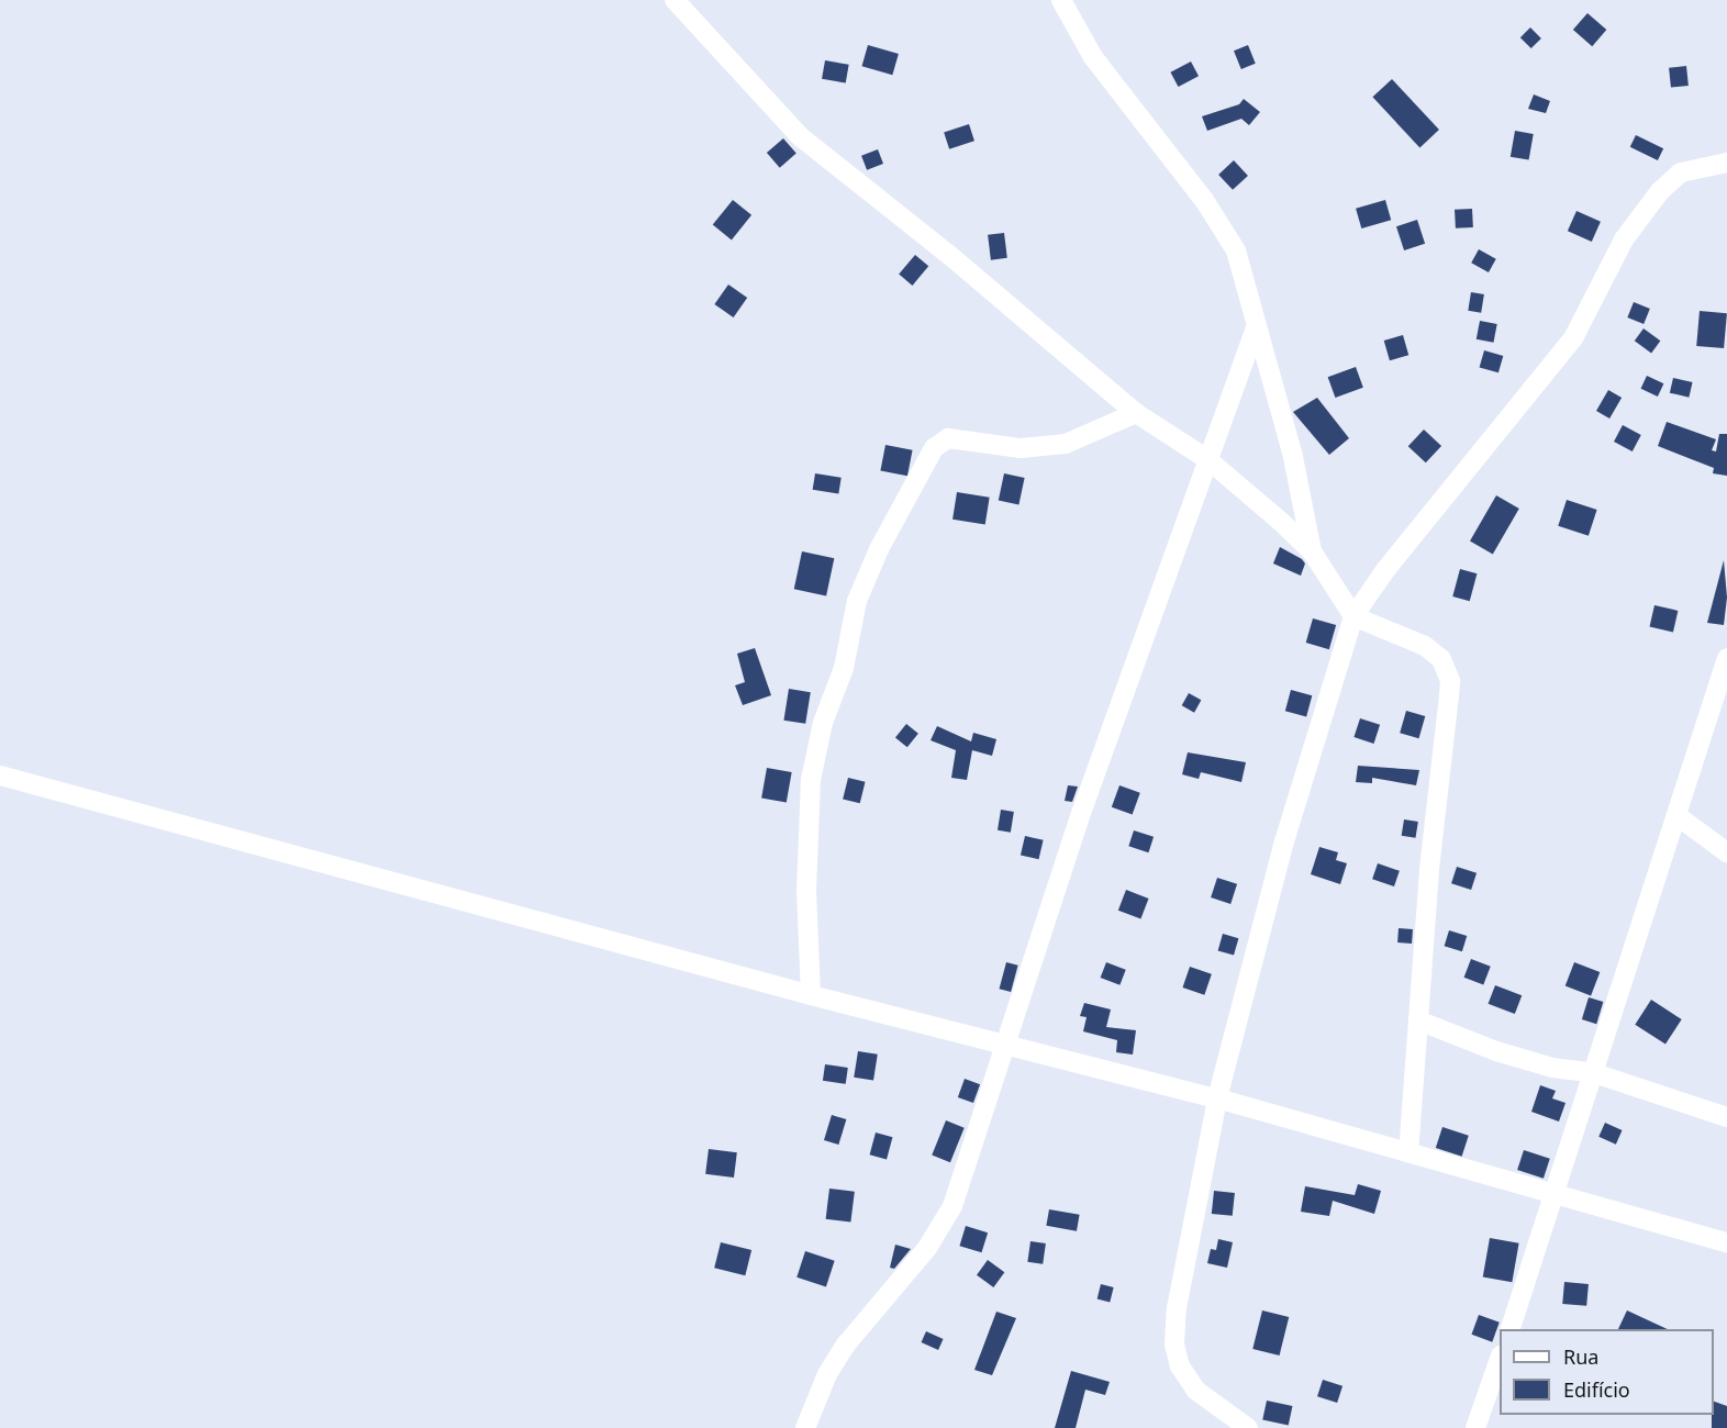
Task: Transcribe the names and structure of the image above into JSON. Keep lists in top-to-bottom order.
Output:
{
  "legend": ["Rua", "Edifício"]
}
